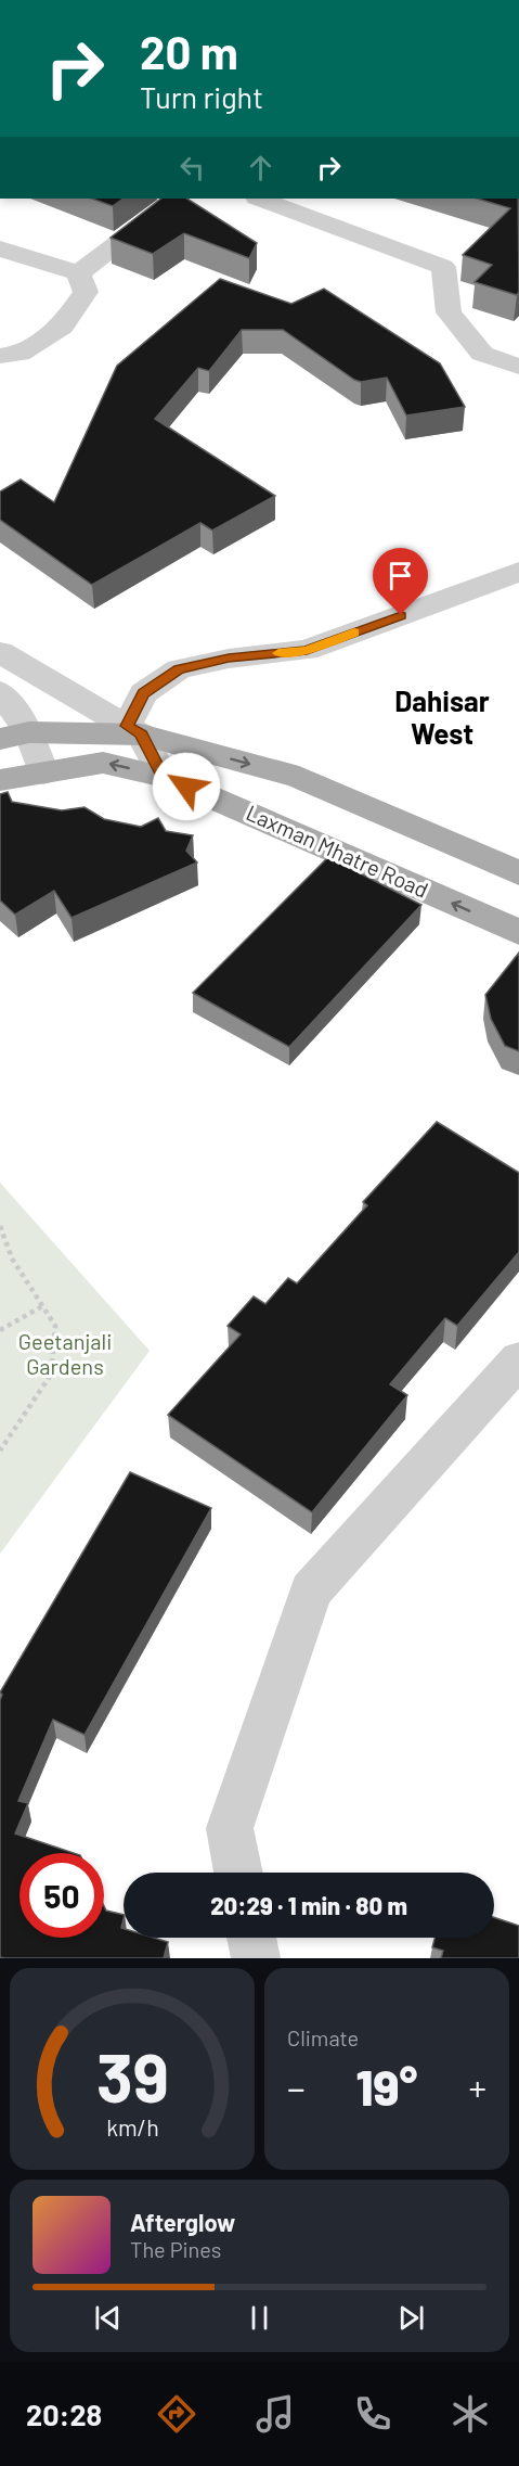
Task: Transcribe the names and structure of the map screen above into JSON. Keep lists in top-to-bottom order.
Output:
{
  "streets": {
    "main road": ["Laxman Mhatre Road"]
  },
  "districts": ["Dahisar West"],
  "parks": ["Geetanjali Gardens"],
  "page": {
    "turn": ["20 m", "Turn right"],
    "limit": "50",
    "trip": "20:29 · 1 min · 80 m",
    "tile": "Climate",
    "heat": ["−", "19°", "+"],
    "song": ["Afterglow", "The Pines"],
    "tabs": "20:28",
    "gauge": ["39", "km/h"]
  }
}
